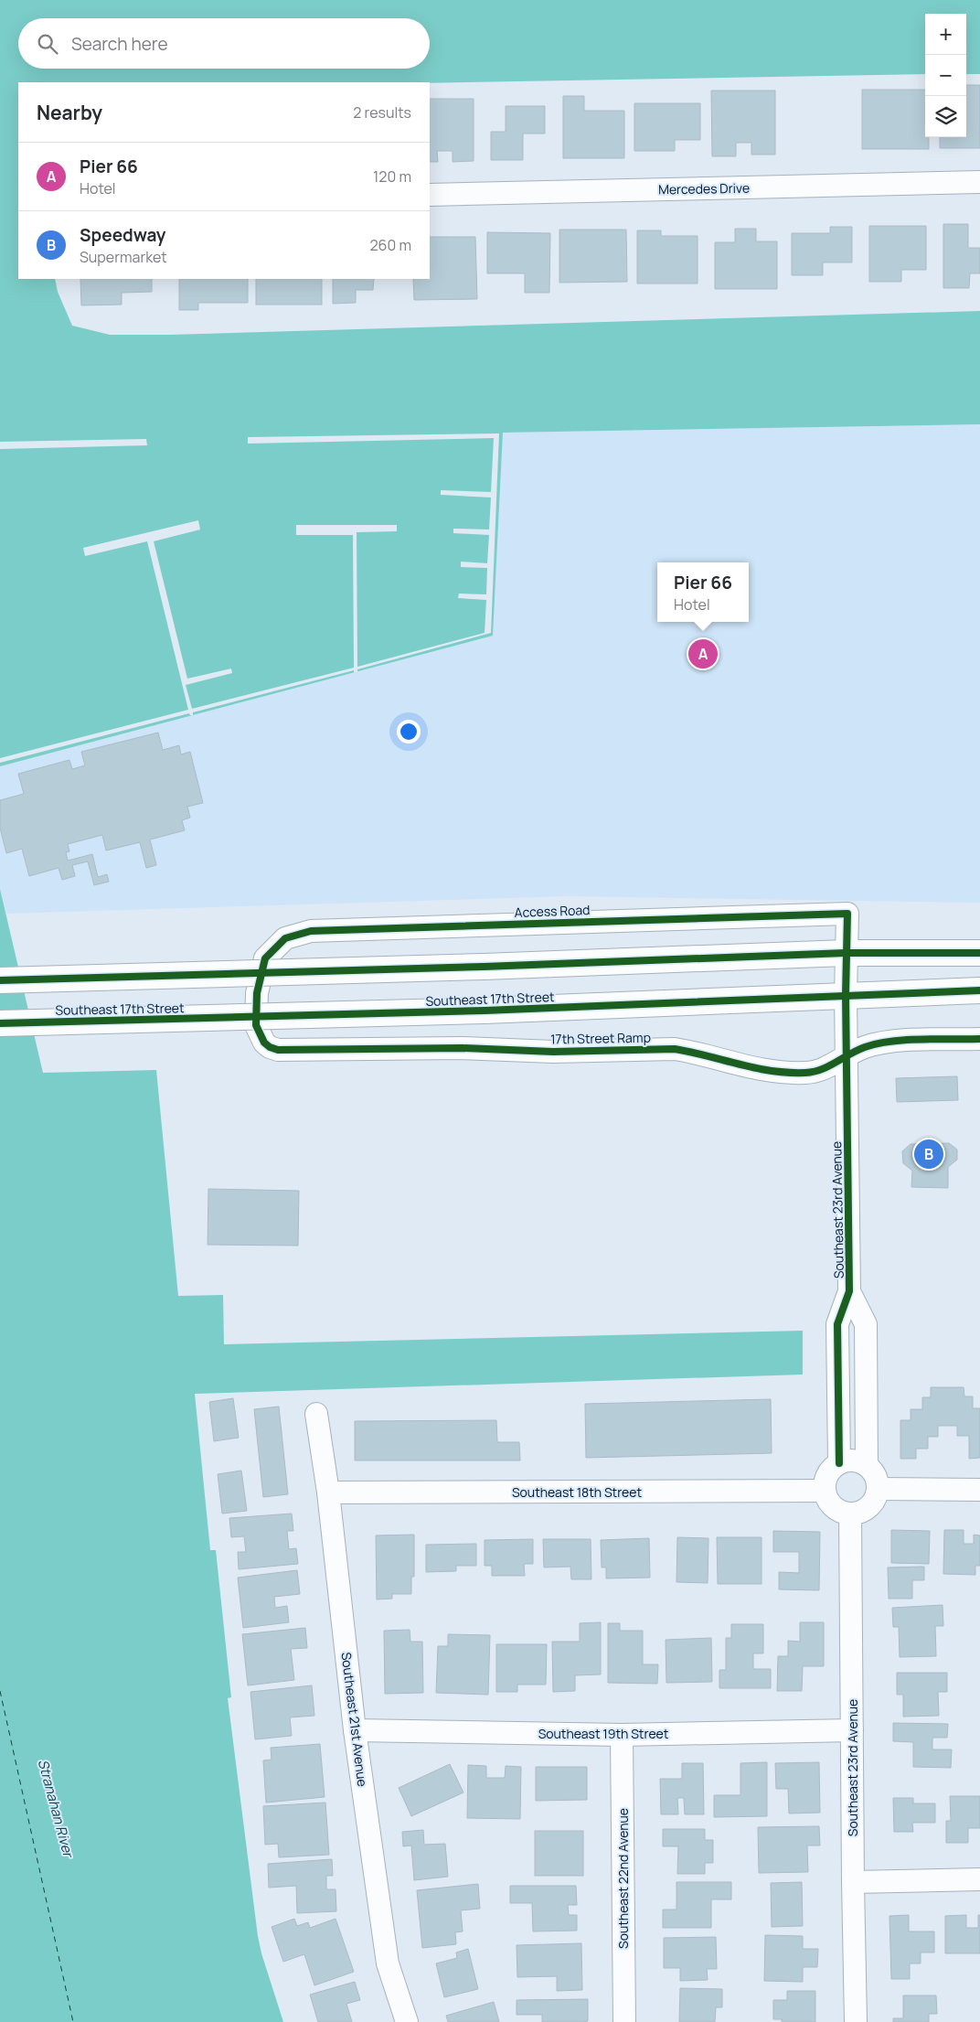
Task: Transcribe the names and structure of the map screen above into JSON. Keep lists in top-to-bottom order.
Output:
{
  "streets": {
    "main road": ["Southeast 17th Street"],
    "street": [
      "Mercedes Drive",
      "Access Road",
      "17th Street Ramp",
      "Southeast 23rd Avenue",
      "Southeast 18th Street",
      "Southeast 21st Avenue",
      "Southeast 19th Street",
      "Southeast 22nd Avenue"
    ]
  },
  "crossings": [
    ["Access Road", "17th Street Ramp"],
    ["Access Road", "Southeast 23rd Avenue"],
    ["Southeast 17th Street", "Southeast 23rd Avenue"],
    ["17th Street Ramp", "Southeast 23rd Avenue"],
    ["Southeast 23rd Avenue", "Southeast 18th Street"],
    ["Southeast 23rd Avenue", "Southeast 19th Street"],
    ["Southeast 18th Street", "Southeast 21st Avenue"],
    ["Southeast 21st Avenue", "Southeast 19th Street"],
    ["Southeast 19th Street", "Southeast 22nd Avenue"]
  ],
  "water": ["Stranahan River"],
  "page": {
    "map_buttons": ["+", "−"],
    "search": "Search here",
    "heading": ["Nearby", "2 results"],
    "list": [
      {
        "mark": "A",
        "name": "Pier 66",
        "note": "Hotel",
        "value": "120 m"
      },
      {
        "mark": "B",
        "name": "Speedway",
        "note": "Supermarket",
        "value": "260 m"
      }
    ],
    "popup": ["Pier 66", "Hotel"],
    "pins": ["A", "B"]
  }
}
